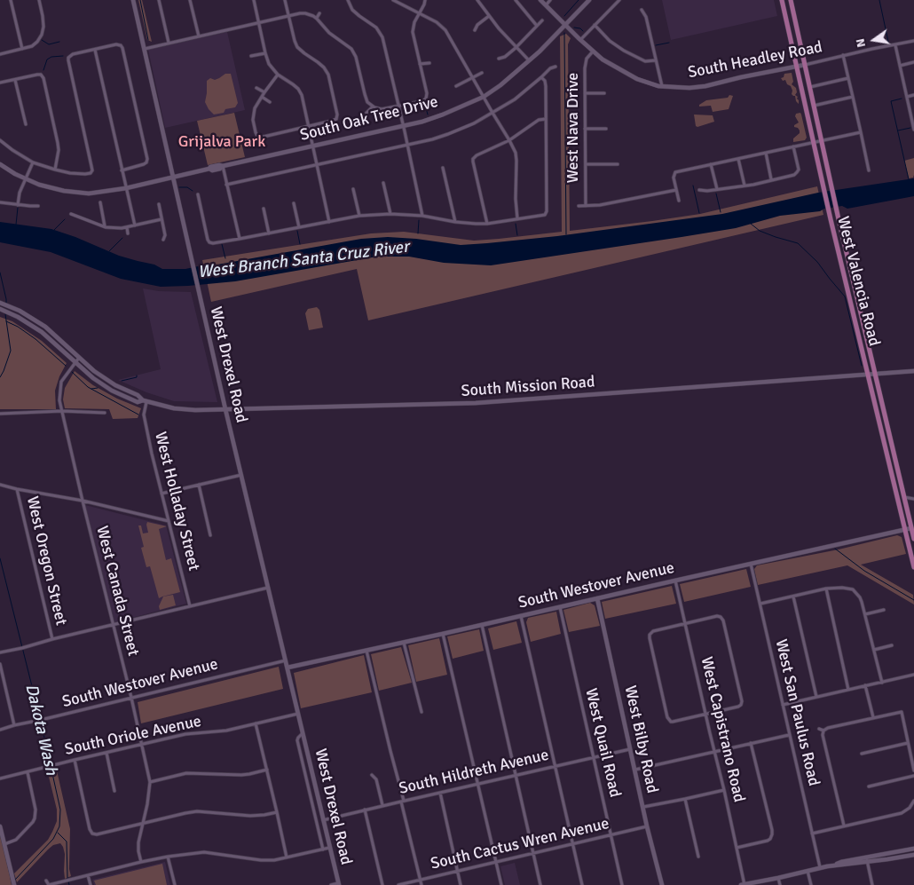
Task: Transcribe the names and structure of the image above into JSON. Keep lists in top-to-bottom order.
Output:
{
  "streets": {
    "main road": ["West Valencia Road"],
    "street": [
      "South Headley Road",
      "South Oak Tree Drive",
      "West Nava Drive",
      "West Drexel Road",
      "South Mission Road",
      "West Holladay Street",
      "West Oregon Street",
      "South Westover Avenue",
      "West Canada Street",
      "West San Paulus Road",
      "West Capistrano Road",
      "South Oriole Avenue",
      "West Bilby Road",
      "West Quail Road",
      "South Hildreth Avenue",
      "South Cactus Wren Avenue"
    ]
  },
  "crossings": [
    ["South Headley Road", "South Oak Tree Drive"],
    ["South Headley Road", "West Nava Drive"],
    ["South Headley Road", "West Valencia Road"],
    ["South Oak Tree Drive", "West Drexel Road"],
    ["West Valencia Road", "South Mission Road"],
    ["West Valencia Road", "South Westover Avenue"],
    ["West Drexel Road", "South Mission Road"],
    ["West Drexel Road", "South Westover Avenue"],
    ["West Drexel Road", "South Oriole Avenue"],
    ["West Drexel Road", "South Hildreth Avenue"],
    ["South Mission Road", "West Holladay Street"],
    ["South Mission Road", "West Canada Street"],
    ["South Westover Avenue", "West Canada Street"],
    ["South Westover Avenue", "West San Paulus Road"],
    ["South Westover Avenue", "West Capistrano Road"],
    ["South Westover Avenue", "West Bilby Road"],
    ["South Westover Avenue", "West Quail Road"],
    ["West Canada Street", "South Oriole Avenue"],
    ["West Bilby Road", "South Hildreth Avenue"],
    ["West Bilby Road", "South Cactus Wren Avenue"],
    ["West Quail Road", "South Hildreth Avenue"],
    ["West Quail Road", "South Cactus Wren Avenue"]
  ],
  "water": ["West Branch Santa Cruz River", "Dakota Wash"],
  "parks": ["Grijalva Park"],
  "north": "left"
}
